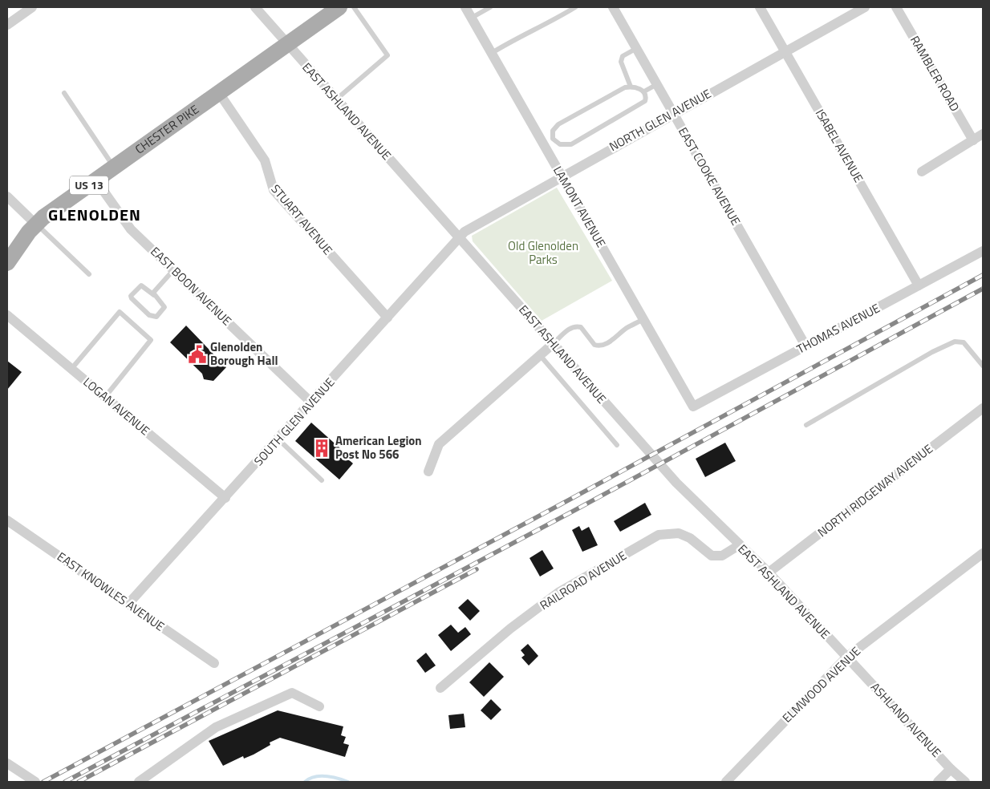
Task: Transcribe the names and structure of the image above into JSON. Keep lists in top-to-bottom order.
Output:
{
  "streets": {
    "main road": ["CHESTER PIKE", "US 13"],
    "street": [
      "RAMBLER ROAD",
      "EAST ASHLAND AVENUE",
      "NORTH GLEN AVENUE",
      "ISABEL AVENUE",
      "EAST COOKE AVENUE",
      "LAMONT AVENUE",
      "STUART AVENUE",
      "EAST BOON AVENUE",
      "THOMAS AVENUE",
      "LOGAN AVENUE",
      "SOUTH GLEN AVENUE",
      "NORTH RIDGEWAY AVENUE",
      "RAILROAD AVENUE",
      "EAST KNOWLES AVENUE",
      "ELMWOOD AVENUE",
      "ASHLAND AVENUE"
    ]
  },
  "crossings": [
    ["EAST ASHLAND AVENUE", "NORTH GLEN AVENUE"],
    ["EAST ASHLAND AVENUE", "CHESTER PIKE"],
    ["EAST ASHLAND AVENUE", "SOUTH GLEN AVENUE"],
    ["EAST ASHLAND AVENUE", "NORTH RIDGEWAY AVENUE"],
    ["EAST ASHLAND AVENUE", "RAILROAD AVENUE"],
    ["EAST ASHLAND AVENUE", "ELMWOOD AVENUE"],
    ["EAST ASHLAND AVENUE", "ASHLAND AVENUE"],
    ["NORTH GLEN AVENUE", "ISABEL AVENUE"],
    ["NORTH GLEN AVENUE", "EAST COOKE AVENUE"],
    ["NORTH GLEN AVENUE", "LAMONT AVENUE"],
    ["NORTH GLEN AVENUE", "SOUTH GLEN AVENUE"],
    ["CHESTER PIKE", "STUART AVENUE"],
    ["CHESTER PIKE", "EAST BOON AVENUE"],
    ["ISABEL AVENUE", "THOMAS AVENUE"],
    ["EAST COOKE AVENUE", "THOMAS AVENUE"],
    ["LAMONT AVENUE", "THOMAS AVENUE"],
    ["STUART AVENUE", "SOUTH GLEN AVENUE"],
    ["EAST BOON AVENUE", "SOUTH GLEN AVENUE"],
    ["LOGAN AVENUE", "SOUTH GLEN AVENUE"],
    ["SOUTH GLEN AVENUE", "EAST KNOWLES AVENUE"],
    ["ELMWOOD AVENUE", "ASHLAND AVENUE"]
  ],
  "districts": ["GLENOLDEN"],
  "parks": ["Old Glenolden Parks"],
  "places": {
    "public building": ["Glenolden Borough Hall"],
    "building": ["American Legion Post No 566"]
  }
}
